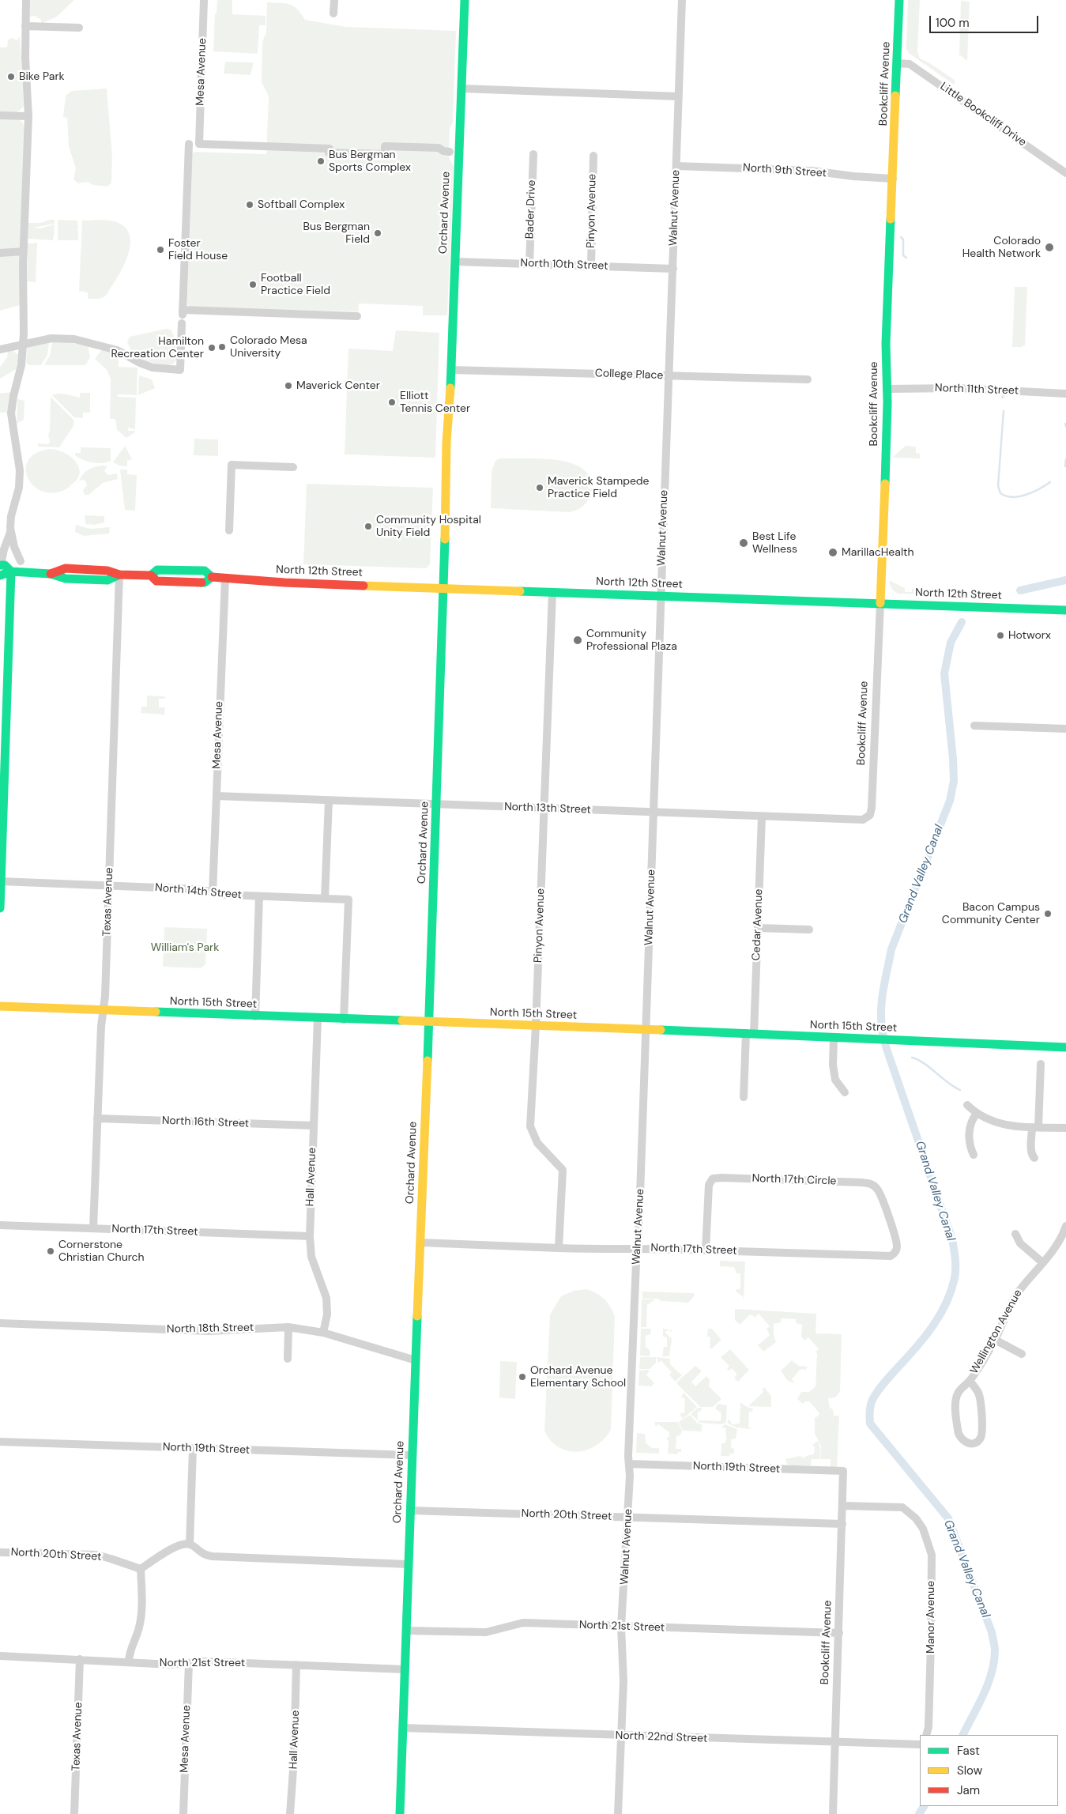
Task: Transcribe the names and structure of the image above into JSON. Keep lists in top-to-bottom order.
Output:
{
  "streets": {
    "street": [
      "Mesa Avenue",
      "Bookcliff Avenue",
      "Little Bookcliff Drive",
      "North 9th Street",
      "Walnut Avenue",
      "Bader Drive",
      "Pinyon Avenue",
      "Orchard Avenue",
      "North 10th Street",
      "College Place",
      "North 11th Street",
      "North 12th Street",
      "North 13th Street",
      "North 14th Street",
      "Texas Avenue",
      "Cedar Avenue",
      "North 15th Street",
      "North 16th Street",
      "Hall Avenue",
      "North 17th Circle",
      "North 17th Street",
      "North 18th Street",
      "Wellington Avenue",
      "North 19th Street",
      "North 20th Street",
      "Manor Avenue",
      "North 21st Street",
      "North 22nd Street"
    ]
  },
  "crossings": [
    ["Mesa Avenue", "North 12th Street"],
    ["Mesa Avenue", "North 13th Street"],
    ["Mesa Avenue", "North 14th Street"],
    ["Mesa Avenue", "North 21st Street"],
    ["Bookcliff Avenue", "Little Bookcliff Drive"],
    ["Bookcliff Avenue", "North 9th Street"],
    ["Bookcliff Avenue", "North 11th Street"],
    ["Bookcliff Avenue", "North 12th Street"],
    ["Bookcliff Avenue", "North 13th Street"],
    ["Bookcliff Avenue", "North 19th Street"],
    ["Bookcliff Avenue", "North 20th Street"],
    ["Bookcliff Avenue", "Manor Avenue"],
    ["Bookcliff Avenue", "North 21st Street"],
    ["Bookcliff Avenue", "North 22nd Street"],
    ["North 9th Street", "Walnut Avenue"],
    ["Walnut Avenue", "North 10th Street"],
    ["Walnut Avenue", "College Place"],
    ["Walnut Avenue", "North 12th Street"],
    ["Walnut Avenue", "North 13th Street"],
    ["Walnut Avenue", "North 15th Street"],
    ["Walnut Avenue", "North 17th Street"],
    ["Walnut Avenue", "North 19th Street"],
    ["Walnut Avenue", "North 20th Street"],
    ["Walnut Avenue", "North 21st Street"],
    ["Walnut Avenue", "North 22nd Street"],
    ["Bader Drive", "North 10th Street"],
    ["Pinyon Avenue", "North 10th Street"],
    ["Pinyon Avenue", "North 12th Street"],
    ["Pinyon Avenue", "North 13th Street"],
    ["Pinyon Avenue", "North 15th Street"],
    ["Pinyon Avenue", "North 17th Street"],
    ["Orchard Avenue", "North 10th Street"],
    ["Orchard Avenue", "College Place"],
    ["Orchard Avenue", "North 12th Street"],
    ["Orchard Avenue", "North 13th Street"],
    ["Orchard Avenue", "North 15th Street"],
    ["Orchard Avenue", "North 17th Street"],
    ["Orchard Avenue", "North 18th Street"],
    ["Orchard Avenue", "North 19th Street"],
    ["Orchard Avenue", "North 20th Street"],
    ["Orchard Avenue", "North 21st Street"],
    ["Orchard Avenue", "North 22nd Street"],
    ["North 12th Street", "Texas Avenue"],
    ["North 13th Street", "Cedar Avenue"],
    ["North 14th Street", "Texas Avenue"],
    ["North 14th Street", "North 15th Street"],
    ["Texas Avenue", "North 15th Street"],
    ["Texas Avenue", "North 16th Street"],
    ["Texas Avenue", "North 17th Street"],
    ["Texas Avenue", "North 21st Street"],
    ["Cedar Avenue", "North 15th Street"],
    ["North 15th Street", "Hall Avenue"],
    ["North 16th Street", "Hall Avenue"],
    ["Hall Avenue", "North 17th Street"],
    ["Hall Avenue", "North 18th Street"],
    ["Hall Avenue", "North 21st Street"],
    ["North 17th Circle", "North 17th Street"]
  ],
  "water": ["Grand Valley Canal"],
  "parks": ["William's Park"],
  "places": [
    "Bike Park",
    "Bus Bergman Sports Complex",
    "Softball Complex",
    "Bus Bergman Field",
    "Colorado Health Network",
    "Foster Field House",
    "Football Practice Field",
    "Colorado Mesa University",
    "Hamilton Recreation Center",
    "Maverick Center",
    "Elliott Tennis Center",
    "Maverick Stampede Practice Field",
    "Community Hospital Unity Field",
    "Best Life Wellness",
    "MarillacHealth",
    "Hotworx",
    "Community Professional Plaza",
    "Bacon Campus Community Center",
    "Cornerstone Christian Church",
    "Orchard Avenue Elementary School"
  ],
  "legend": ["Fast", "Slow", "Jam"],
  "scale_bar": "100 m"
}
